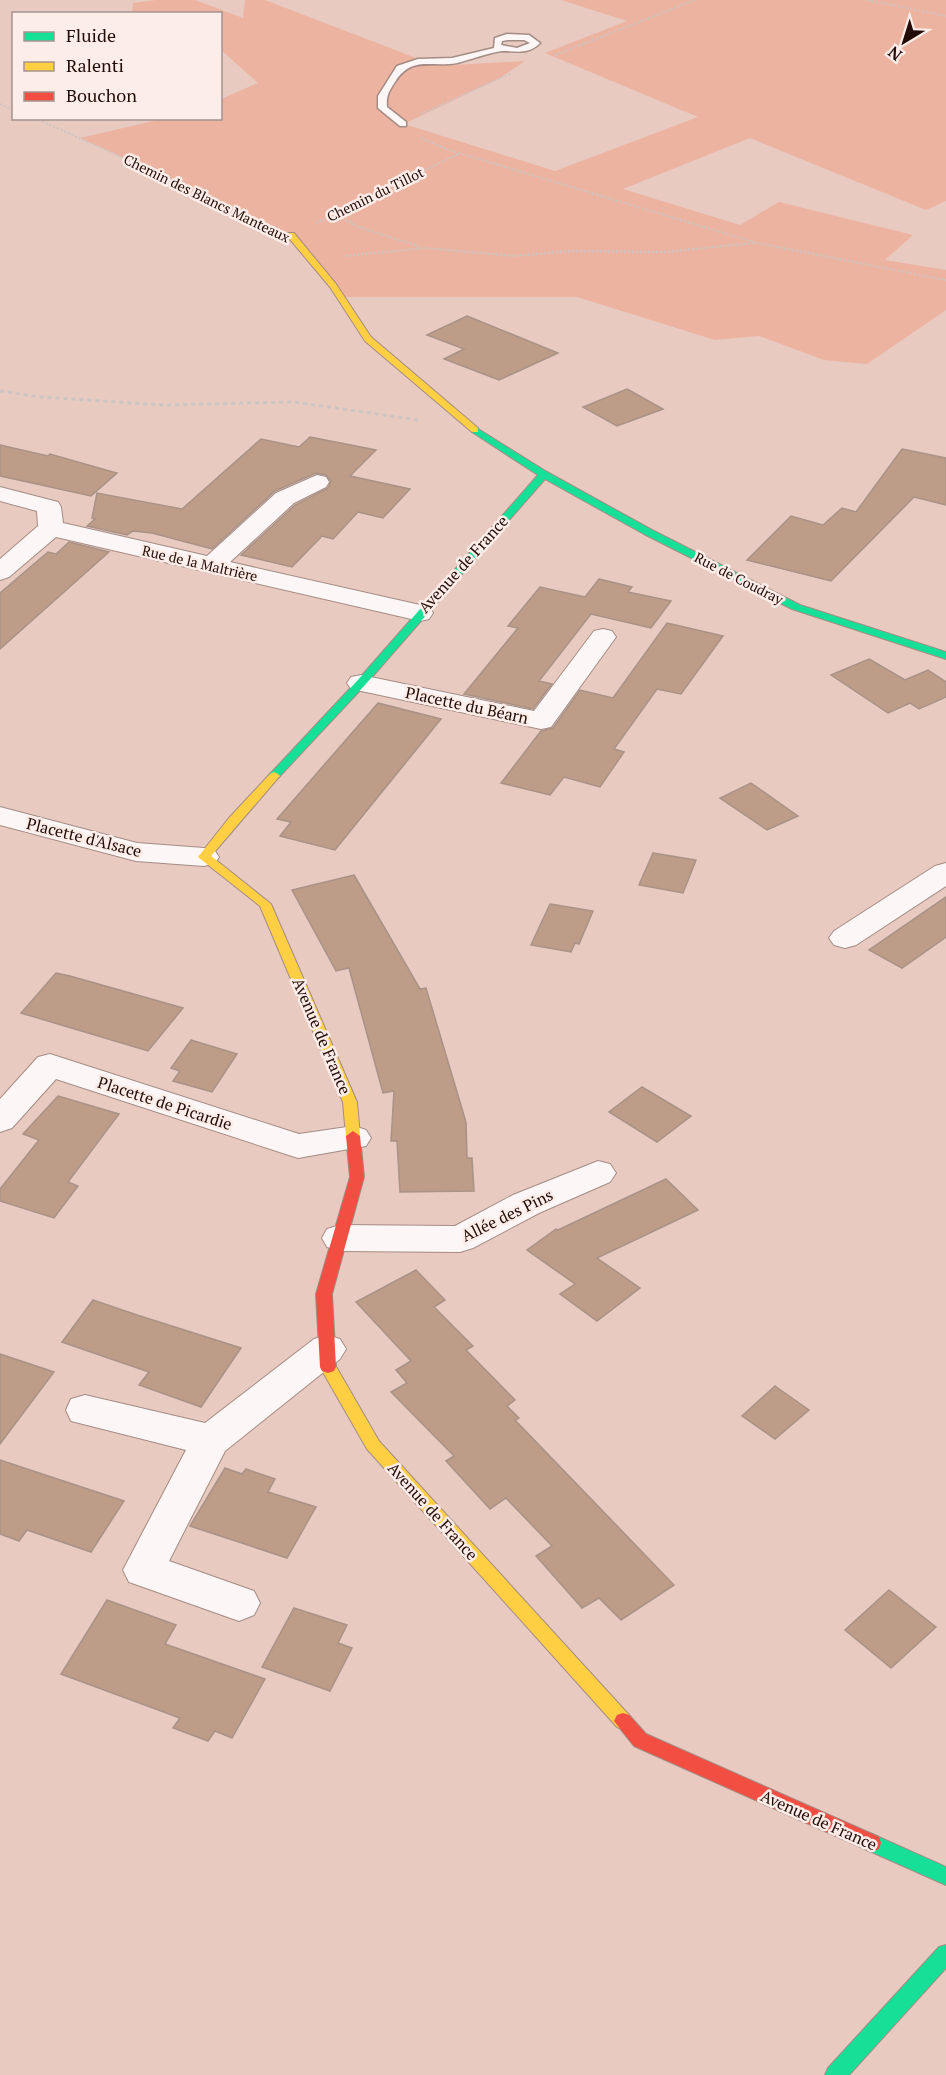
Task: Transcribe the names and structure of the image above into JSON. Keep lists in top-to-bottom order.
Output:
{
  "streets": {
    "street": [
      "Chemin des Blancs Manteaux",
      "Rue de la Maltrière",
      "Avenue de France",
      "Rue de Coudray",
      "Placette du Béarn",
      "Placette d'Alsace",
      "Placette de Picardie",
      "Allée des Pins"
    ],
    "path": ["Chemin du Tillot"]
  },
  "crossings": [
    ["Chemin du Tillot", "Chemin des Blancs Manteaux"],
    ["Chemin des Blancs Manteaux", "Avenue de France"],
    ["Chemin des Blancs Manteaux", "Rue de Coudray"],
    ["Rue de la Maltrière", "Avenue de France"],
    ["Avenue de France", "Rue de Coudray"],
    ["Avenue de France", "Placette du Béarn"],
    ["Avenue de France", "Placette d'Alsace"],
    ["Avenue de France", "Placette de Picardie"],
    ["Avenue de France", "Allée des Pins"]
  ],
  "legend": ["Fluide", "Ralenti", "Bouchon"],
  "north": "bottom left"
}
